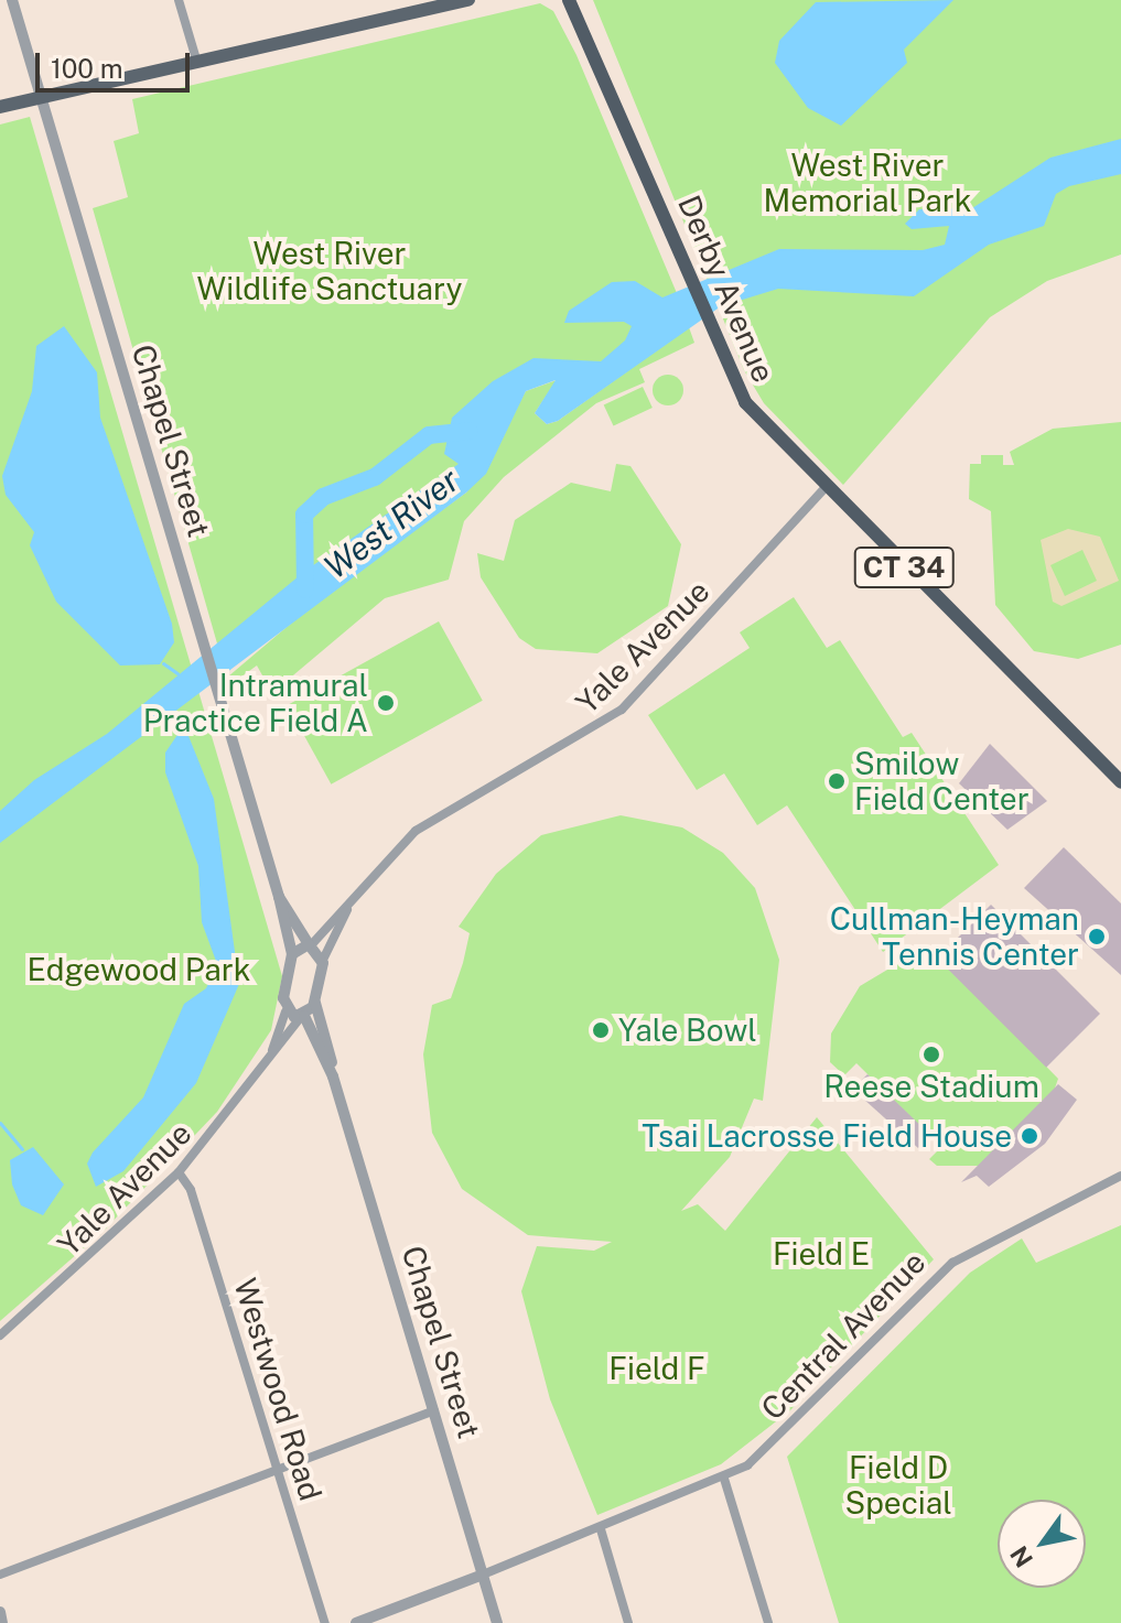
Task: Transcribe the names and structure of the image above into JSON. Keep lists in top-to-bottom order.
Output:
{
  "streets": {
    "highway": ["Derby Avenue", "CT 34"],
    "street": [
      "Chapel Street",
      "Yale Avenue",
      "Central Avenue",
      "Westwood Road"
    ]
  },
  "crossings": [
    ["Derby Avenue", "Yale Avenue"],
    ["Chapel Street", "Yale Avenue"],
    ["Chapel Street", "Central Avenue"],
    ["Yale Avenue", "Westwood Road"]
  ],
  "water": ["West River"],
  "parks": [
    "West River Memorial Park",
    "West River Wildlife Sanctuary",
    "Edgewood Park",
    "Field E",
    "Field F",
    "Field D Special"
  ],
  "places": [
    "Intramural Practice Field A",
    "Smilow Field Center",
    "Cullman-Heyman Tennis Center",
    "Yale Bowl",
    "Reese Stadium",
    "Tsai Lacrosse Field House"
  ],
  "scale_bar": "100 m",
  "north": "bottom left"
}
